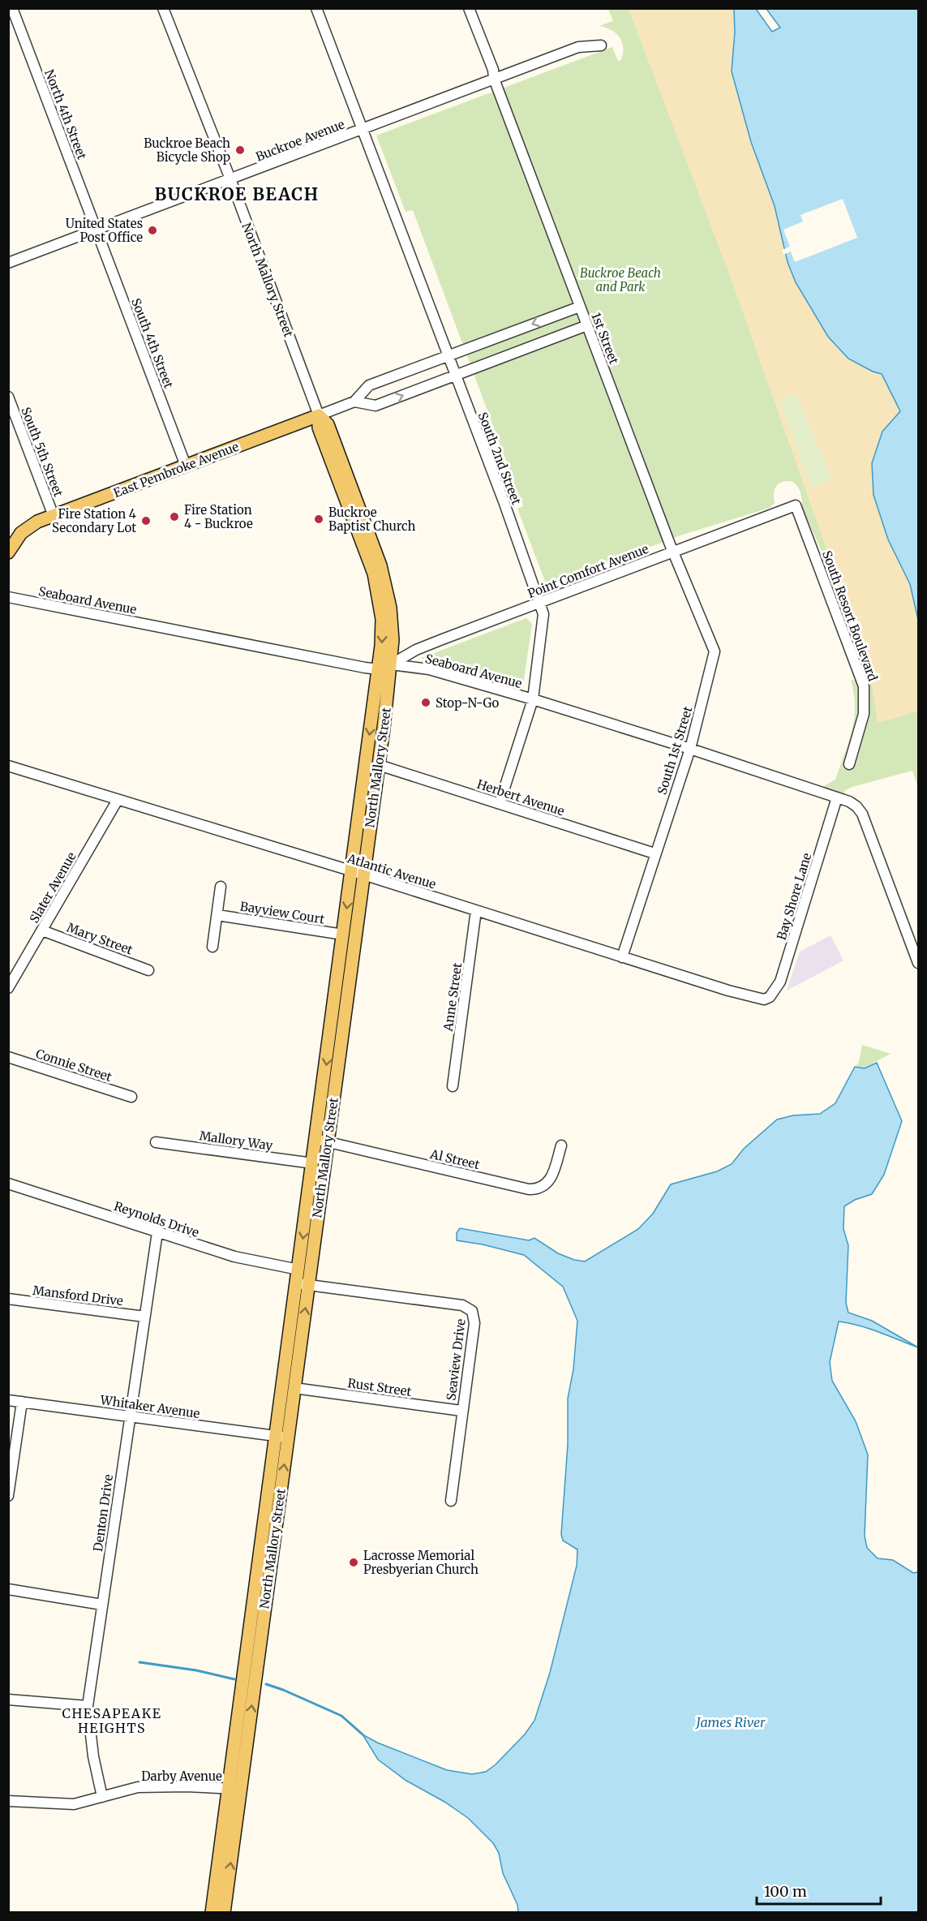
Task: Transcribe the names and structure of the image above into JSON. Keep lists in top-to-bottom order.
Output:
{
  "streets": {
    "main road": ["North Mallory Street", "East Pembroke Avenue"],
    "street": [
      "North 4th Street",
      "Buckroe Avenue",
      "1st Street",
      "South 4th Street",
      "South 5th Street",
      "South 2nd Street",
      "Point Comfort Avenue",
      "Seaboard Avenue",
      "South Resort Boulevard",
      "South 1st Street",
      "Herbert Avenue",
      "Atlantic Avenue",
      "Slater Avenue",
      "Bay Shore Lane",
      "Bayview Court",
      "Mary Street",
      "Anne Street",
      "Connie Street",
      "Mallory Way",
      "Al Street",
      "Reynolds Drive",
      "Mansford Drive",
      "Seaview Drive",
      "Rust Street",
      "Whitaker Avenue",
      "Denton Drive",
      "Darby Avenue"
    ]
  },
  "crossings": [
    ["North 4th Street", "Buckroe Avenue"],
    ["North 4th Street", "South 4th Street"],
    ["Buckroe Avenue", "North Mallory Street"],
    ["Buckroe Avenue", "1st Street"],
    ["Buckroe Avenue", "South 4th Street"],
    ["Buckroe Avenue", "South 2nd Street"],
    ["North Mallory Street", "East Pembroke Avenue"],
    ["North Mallory Street", "Point Comfort Avenue"],
    ["North Mallory Street", "Seaboard Avenue"],
    ["North Mallory Street", "Herbert Avenue"],
    ["North Mallory Street", "Atlantic Avenue"],
    ["North Mallory Street", "Bayview Court"],
    ["North Mallory Street", "Mallory Way"],
    ["North Mallory Street", "Al Street"],
    ["North Mallory Street", "Reynolds Drive"],
    ["North Mallory Street", "Seaview Drive"],
    ["North Mallory Street", "Rust Street"],
    ["North Mallory Street", "Whitaker Avenue"],
    ["North Mallory Street", "Darby Avenue"],
    ["1st Street", "East Pembroke Avenue"],
    ["1st Street", "Point Comfort Avenue"],
    ["1st Street", "South 1st Street"],
    ["South 4th Street", "East Pembroke Avenue"],
    ["South 5th Street", "East Pembroke Avenue"],
    ["South 2nd Street", "East Pembroke Avenue"],
    ["South 2nd Street", "Point Comfort Avenue"],
    ["South 2nd Street", "Seaboard Avenue"],
    ["South 2nd Street", "Herbert Avenue"],
    ["Point Comfort Avenue", "Seaboard Avenue"],
    ["Point Comfort Avenue", "South Resort Boulevard"],
    ["Point Comfort Avenue", "South 1st Street"],
    ["Seaboard Avenue", "South 1st Street"],
    ["Seaboard Avenue", "Bay Shore Lane"],
    ["South 1st Street", "Herbert Avenue"],
    ["South 1st Street", "Atlantic Avenue"],
    ["Atlantic Avenue", "Slater Avenue"],
    ["Atlantic Avenue", "Bay Shore Lane"],
    ["Atlantic Avenue", "Anne Street"],
    ["Slater Avenue", "Mary Street"],
    ["Reynolds Drive", "Denton Drive"],
    ["Mansford Drive", "Denton Drive"],
    ["Seaview Drive", "Rust Street"],
    ["Whitaker Avenue", "Denton Drive"],
    ["Denton Drive", "Darby Avenue"]
  ],
  "districts": ["BUCKROE BEACH", "CHESAPEAKE HEIGHTS"],
  "water": ["James River"],
  "parks": ["Buckroe Beach and Park"],
  "places": [
    "Buckroe Beach Bicycle Shop",
    "United States Post Office",
    "Fire Station 4 - Buckroe",
    "Buckroe Baptist Church",
    "Fire Station 4 Secondary Lot",
    "Stop-N-Go",
    "Lacrosse Memorial Presbyerian Church"
  ],
  "scale_bar": "100 m"
}
